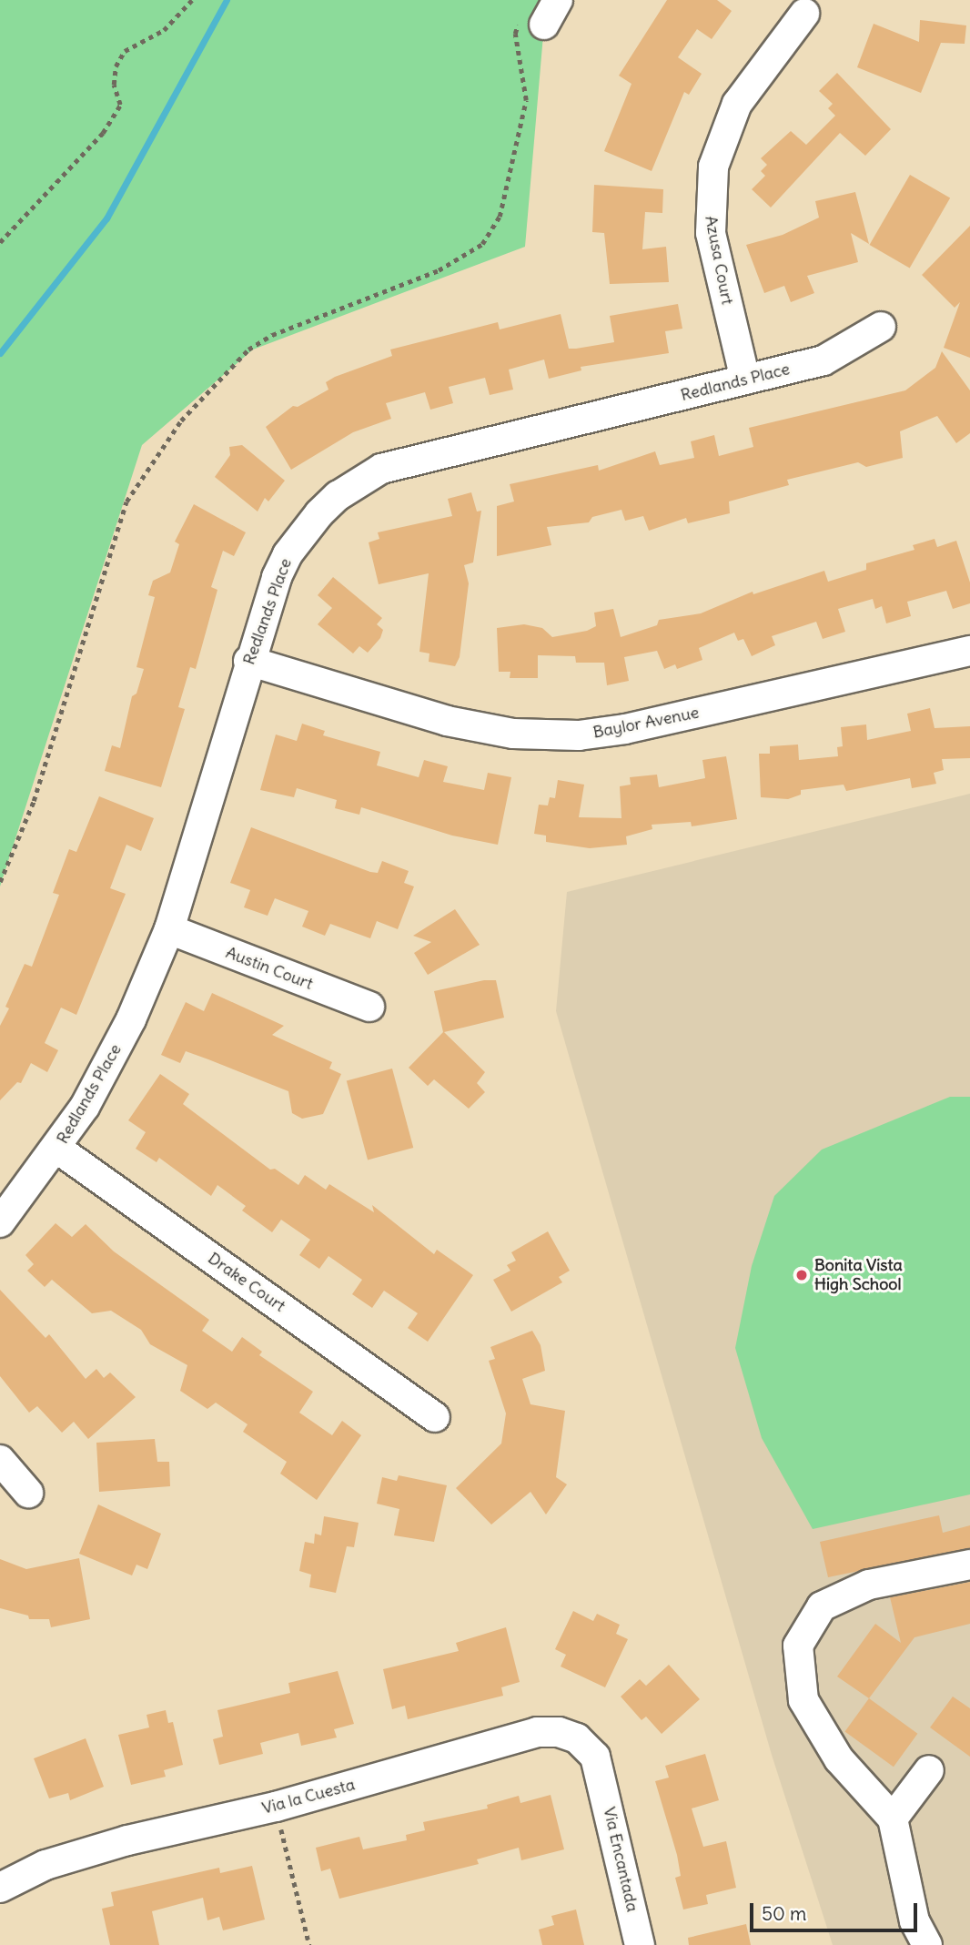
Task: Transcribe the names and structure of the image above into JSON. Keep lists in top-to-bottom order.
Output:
{
  "streets": {
    "street": [
      "Azusa Court",
      "Redlands Place",
      "Baylor Avenue",
      "Austin Court",
      "Drake Court",
      "Via la Cuesta",
      "Via Encantada"
    ]
  },
  "crossings": [
    ["Azusa Court", "Redlands Place"],
    ["Redlands Place", "Baylor Avenue"],
    ["Redlands Place", "Austin Court"],
    ["Redlands Place", "Drake Court"],
    ["Via la Cuesta", "Via Encantada"]
  ],
  "places": ["Bonita Vista High School"],
  "scale_bar": "50 m"
}
